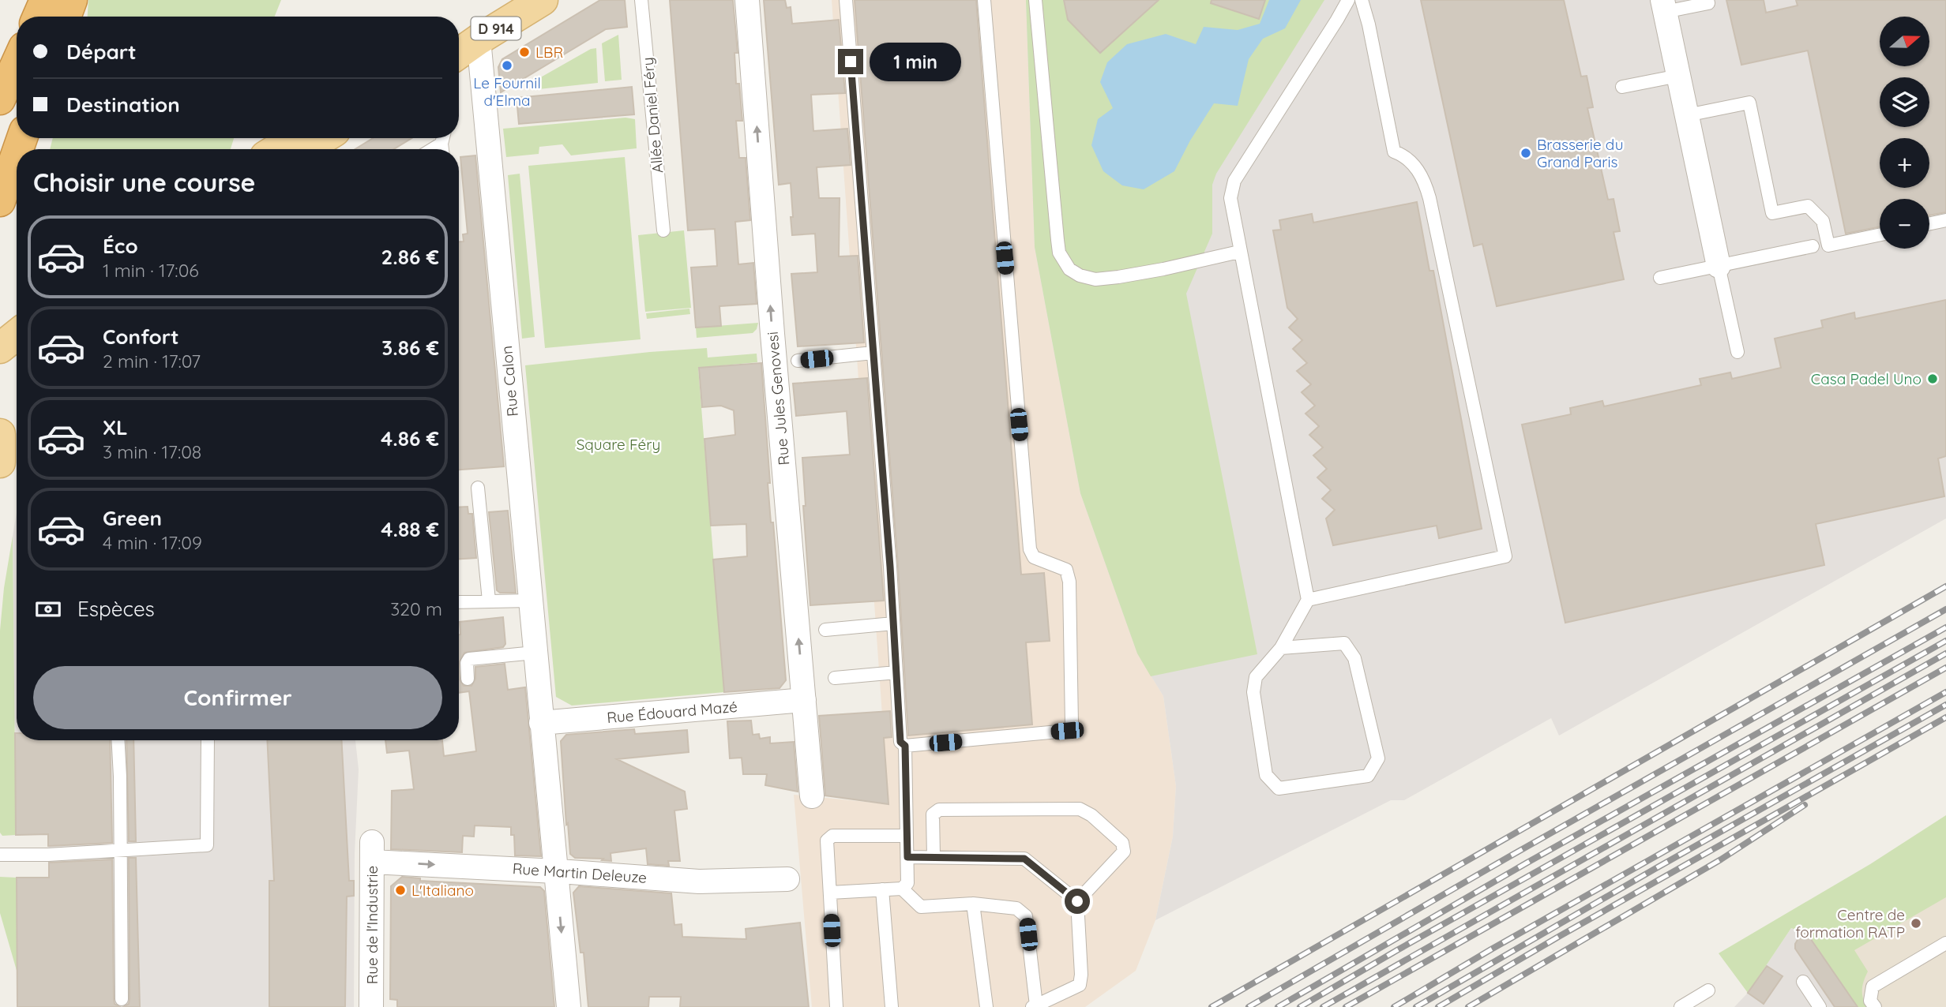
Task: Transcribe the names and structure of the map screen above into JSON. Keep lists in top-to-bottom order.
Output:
{
  "streets": {
    "main road": ["D 914"],
    "street": [
      "Rue Calon",
      "Rue Jules Genovesi",
      "Rue Édouard Mazé",
      "Rue Martin Deleuze",
      "Rue de l'Industrie"
    ],
    "lane": ["Allée Daniel Féry"]
  },
  "crossings": [
    ["D 914", "Rue Calon"],
    ["Rue Calon", "Rue Édouard Mazé"],
    ["Rue Calon", "Rue Martin Deleuze"],
    ["Rue Jules Genovesi", "Rue Édouard Mazé"],
    ["Rue Martin Deleuze", "Rue de l'Industrie"]
  ],
  "one_way": ["Rue Jules Genovesi", "Rue Martin Deleuze"],
  "parks": ["Square Féry"],
  "places": [
    "LBR",
    "Le Fournil d'Elma",
    "Brasserie du Grand Paris",
    "Casa Padel Uno",
    "L'Italiano",
    "Centre de formation RATP"
  ],
  "north": "right",
  "page": {
    "map_buttons": ["+", "−"],
    "banner": ["Départ", "Destination"],
    "bubble": "1 min",
    "heading": "Choisir une course",
    "list": [
      {
        "name": "Éco",
        "note": "1 min · 17:06",
        "value": "2.86 €"
      },
      {
        "name": "Confort",
        "note": "2 min · 17:07",
        "value": "3.86 €"
      },
      {
        "name": "XL",
        "note": "3 min · 17:08",
        "value": "4.86 €"
      },
      {
        "name": "Green",
        "note": "4 min · 17:09",
        "value": "4.88 €"
      }
    ],
    "pay": ["Espèces", "320 m"],
    "buttons": "Confirmer"
  }
}
